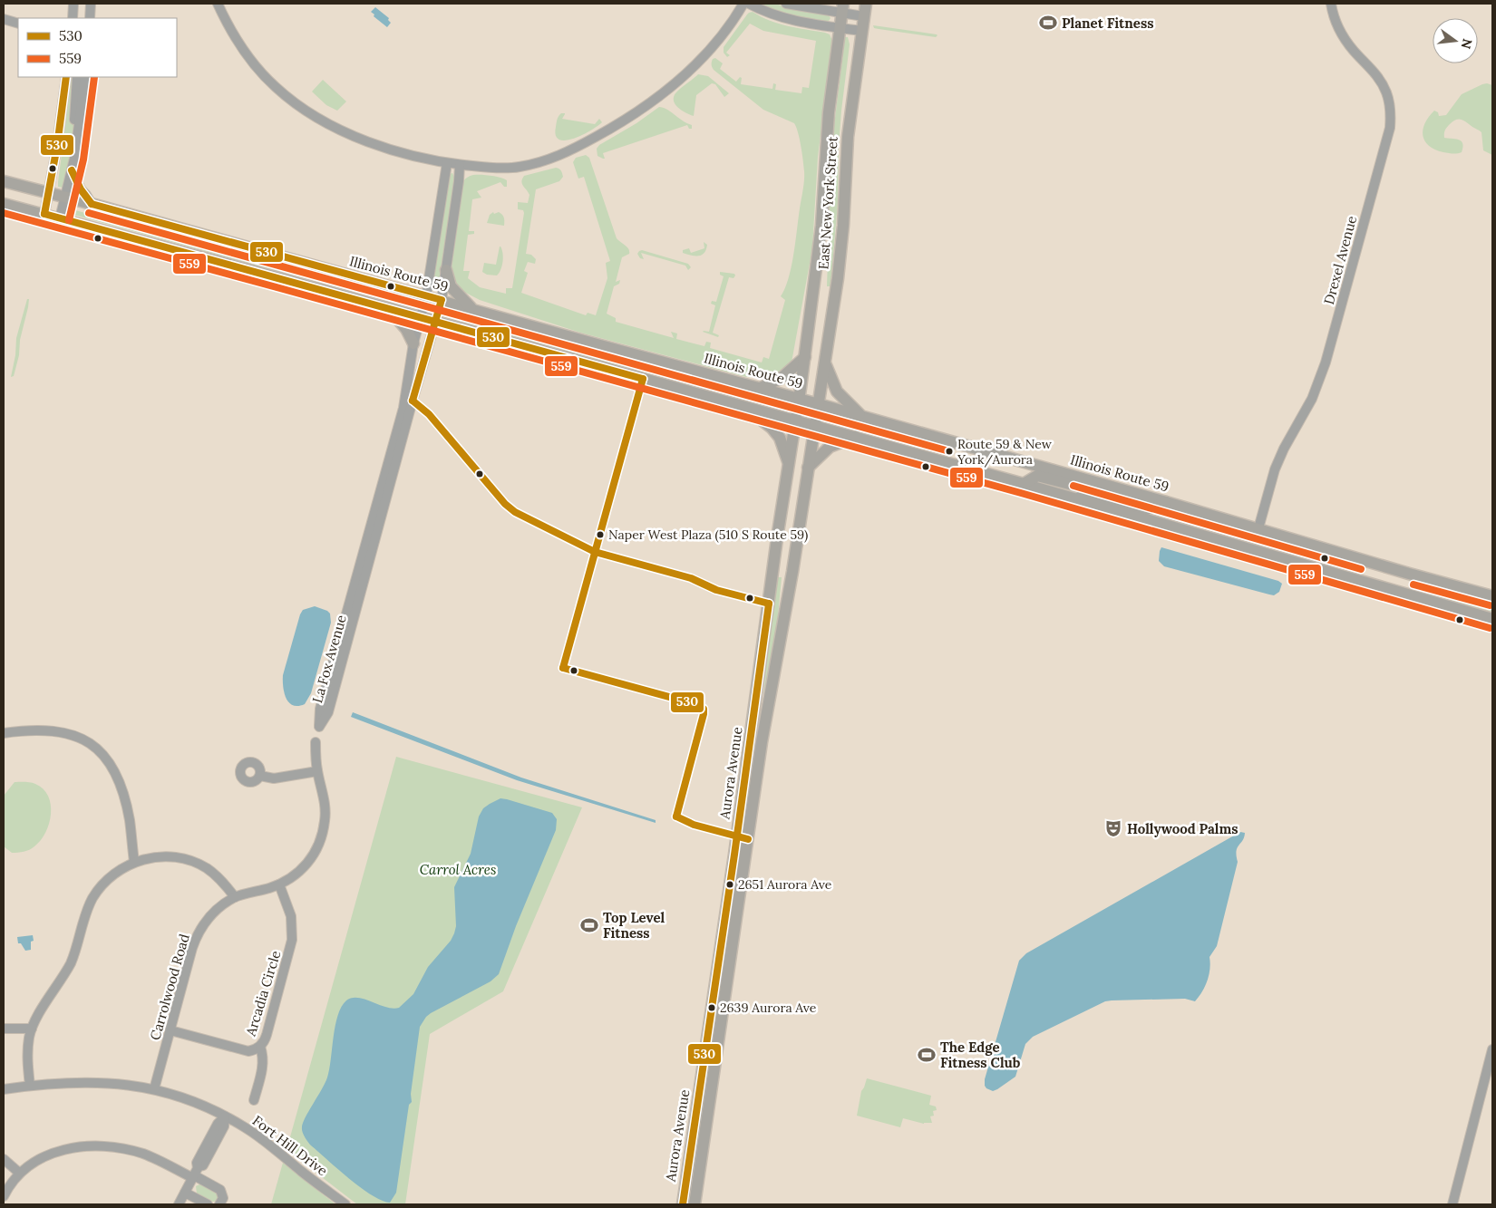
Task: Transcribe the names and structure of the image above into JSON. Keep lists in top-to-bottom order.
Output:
{
  "streets": {
    "main road": ["East New York Street", "Illinois Route 59", "Aurora Avenue"],
    "street": [
      "Drexel Avenue",
      "La Fox Avenue",
      "Carrolwood Road",
      "Arcadia Circle",
      "Fort Hill Drive"
    ]
  },
  "crossings": [
    ["East New York Street", "Illinois Route 59"],
    ["East New York Street", "Aurora Avenue"],
    ["Drexel Avenue", "Illinois Route 59"],
    ["Illinois Route 59", "La Fox Avenue"],
    ["Illinois Route 59", "Aurora Avenue"],
    ["Carrolwood Road", "Arcadia Circle"],
    ["Carrolwood Road", "Fort Hill Drive"]
  ],
  "parks": ["Carrol Acres"],
  "places": {
    "sports": ["Planet Fitness", "Top Level Fitness", "The Edge Fitness Club"],
    "other": [
      "Route 59 & New York/Aurora",
      "Naper West Plaza (510 S Route 59)",
      "2651 Aurora Ave",
      "2639 Aurora Ave"
    ],
    "theatre": ["Hollywood Palms"]
  },
  "lines": ["transit line 530", "transit line 559"],
  "legend": ["530", "559"],
  "north": "right"
}
